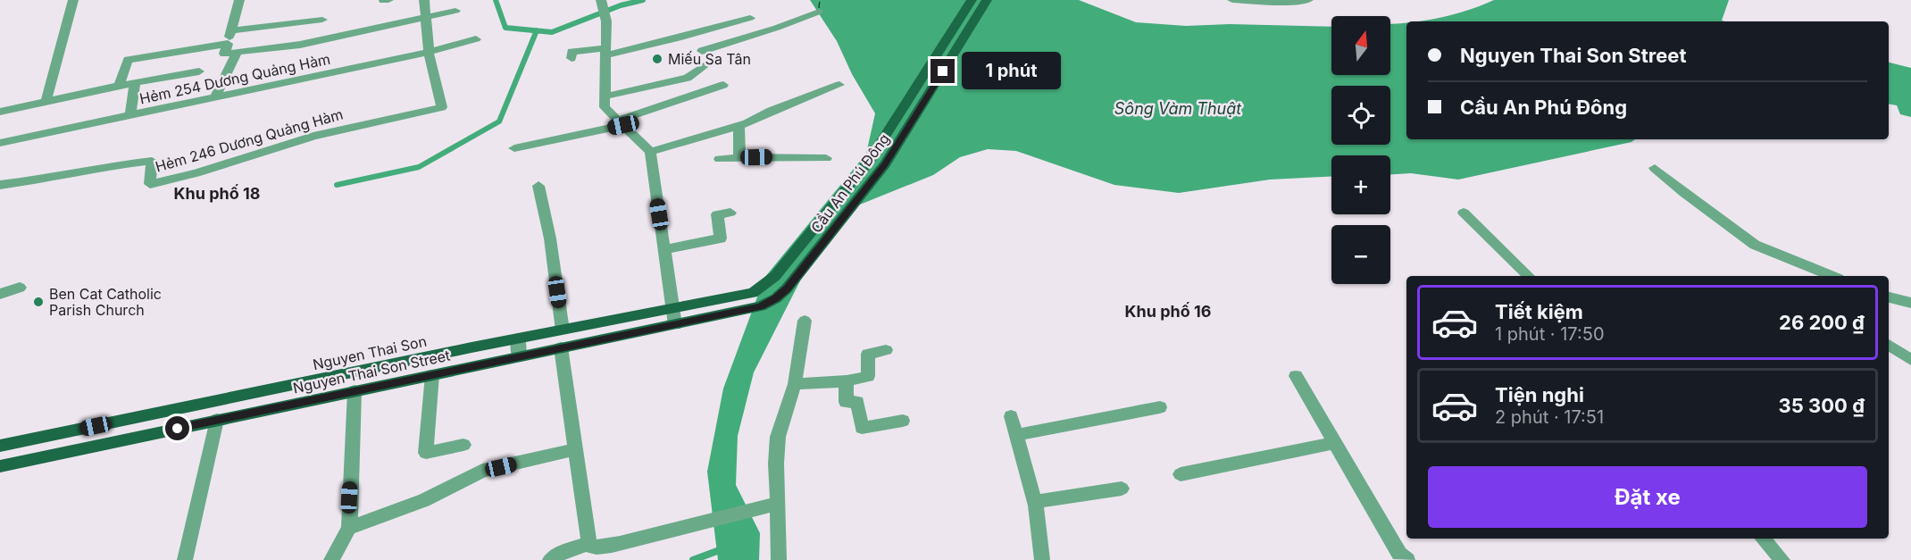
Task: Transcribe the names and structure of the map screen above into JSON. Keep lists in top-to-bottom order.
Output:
{
  "streets": {
    "main road": ["Cầu An Phú Đông", "Nguyen Thai Son", "Nguyen Thai Son Street"],
    "street": ["Hẻm 254 Dương Quảng Hàm", "Hẻm 246 Dương Quảng Hàm"]
  },
  "crossings": [
    ["Hẻm 254 Dương Quảng Hàm", "Hẻm 246 Dương Quảng Hàm"],
    ["Cầu An Phú Đông", "Nguyen Thai Son"],
    ["Cầu An Phú Đông", "Nguyen Thai Son Street"]
  ],
  "districts": ["Khu phố 18", "Khu phố 16"],
  "water": ["Sông Vàm Thuật"],
  "places": ["Miếu Sa Tân", "Ben Cat Catholic Parish Church"],
  "north": "top",
  "page": {
    "map_buttons": ["+", "−"],
    "banner": ["Nguyen Thai Son Street", "Cầu An Phú Đông"],
    "bubble": "1 phút",
    "list": [
      {
        "name": "Tiết kiệm",
        "note": "1 phút · 17:50",
        "value": "26 200 ₫"
      },
      {
        "name": "Tiện nghi",
        "note": "2 phút · 17:51",
        "value": "35 300 ₫"
      }
    ],
    "buttons": "Đặt xe"
  }
}
